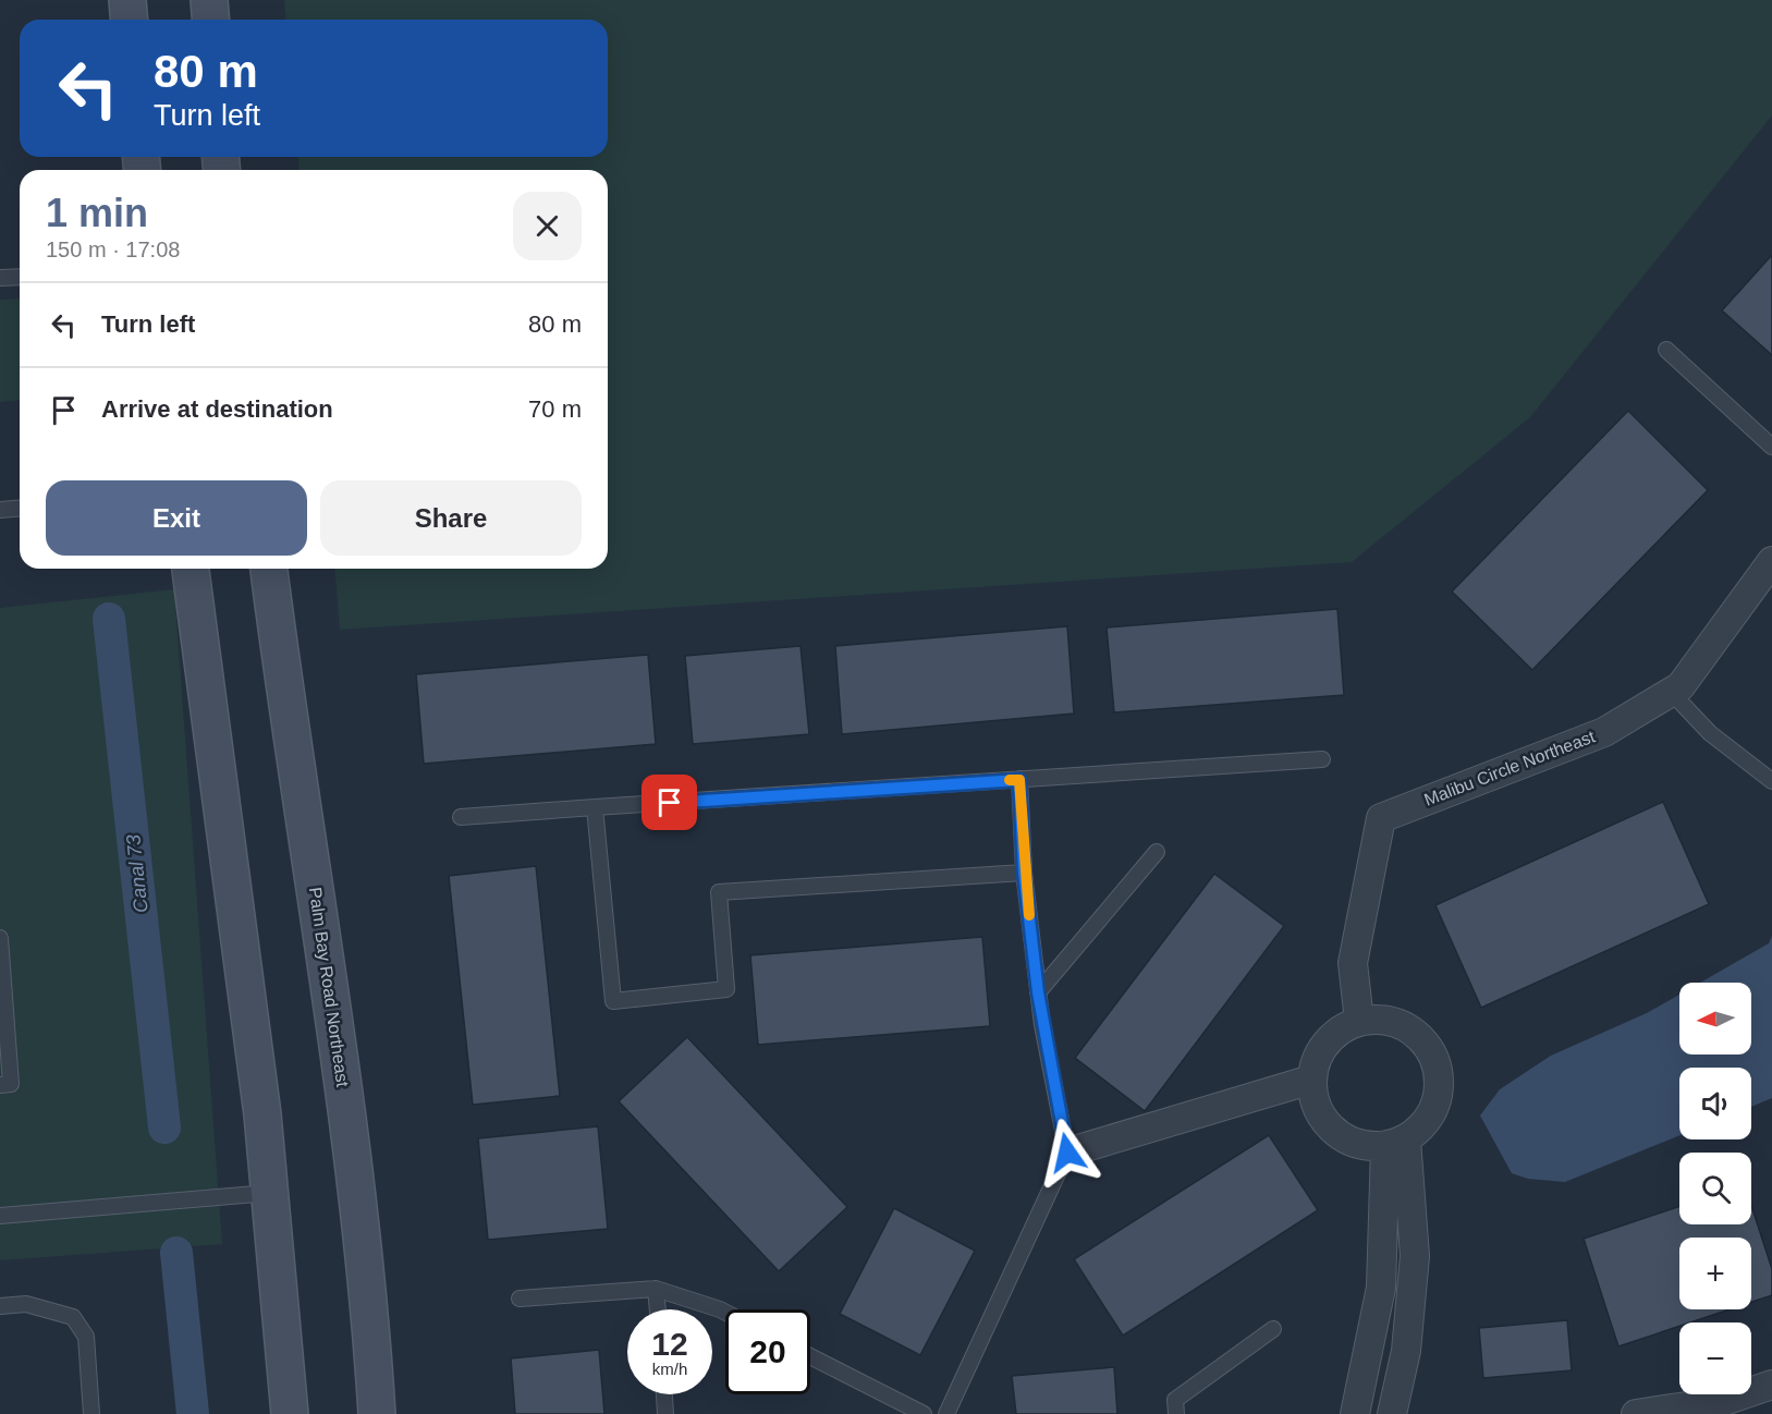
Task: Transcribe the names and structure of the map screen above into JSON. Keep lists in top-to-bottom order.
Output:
{
  "streets": {
    "main road": ["Palm Bay Road Northeast"],
    "street": ["Malibu Circle Northeast"]
  },
  "water": ["Canal 73"],
  "north": "left",
  "page": {
    "turn": ["80 m", "Turn left"],
    "heading": ["1 min", "150 m · 17:08"],
    "list": [
      {
        "name": "Turn left",
        "value": "80 m"
      },
      {
        "name": "Arrive at destination",
        "value": "70 m"
      }
    ],
    "buttons": ["Exit", "Share"],
    "map_buttons": ["+", "−"],
    "speed": "12 km/h",
    "limit": "20"
  }
}
